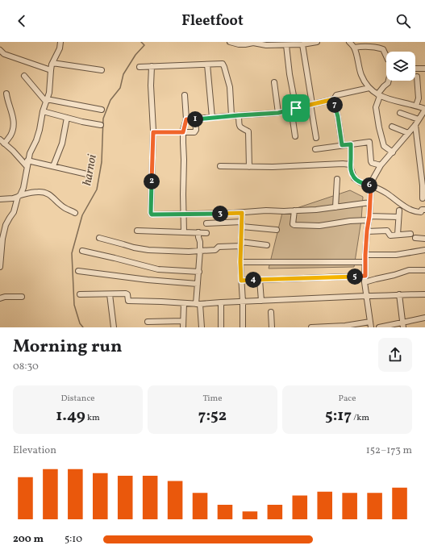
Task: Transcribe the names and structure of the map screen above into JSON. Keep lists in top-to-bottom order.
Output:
{
  "water": ["harnoi"],
  "page": {
    "header": "Fleetfoot",
    "pins": [
      "7",
      "1",
      "2",
      "6",
      "3",
      "5",
      "4"
    ],
    "heading": ["Morning run", "08:30"],
    "stats": [
      ["Distance", "1.49 km"],
      ["Time", "7:52"],
      ["Pace", "5:17 /km"]
    ],
    "chart": ["Elevation", "152–173 m"],
    "list": [
      {
        "name": "200 m",
        "note": "5:10"
      }
    ]
  }
}
